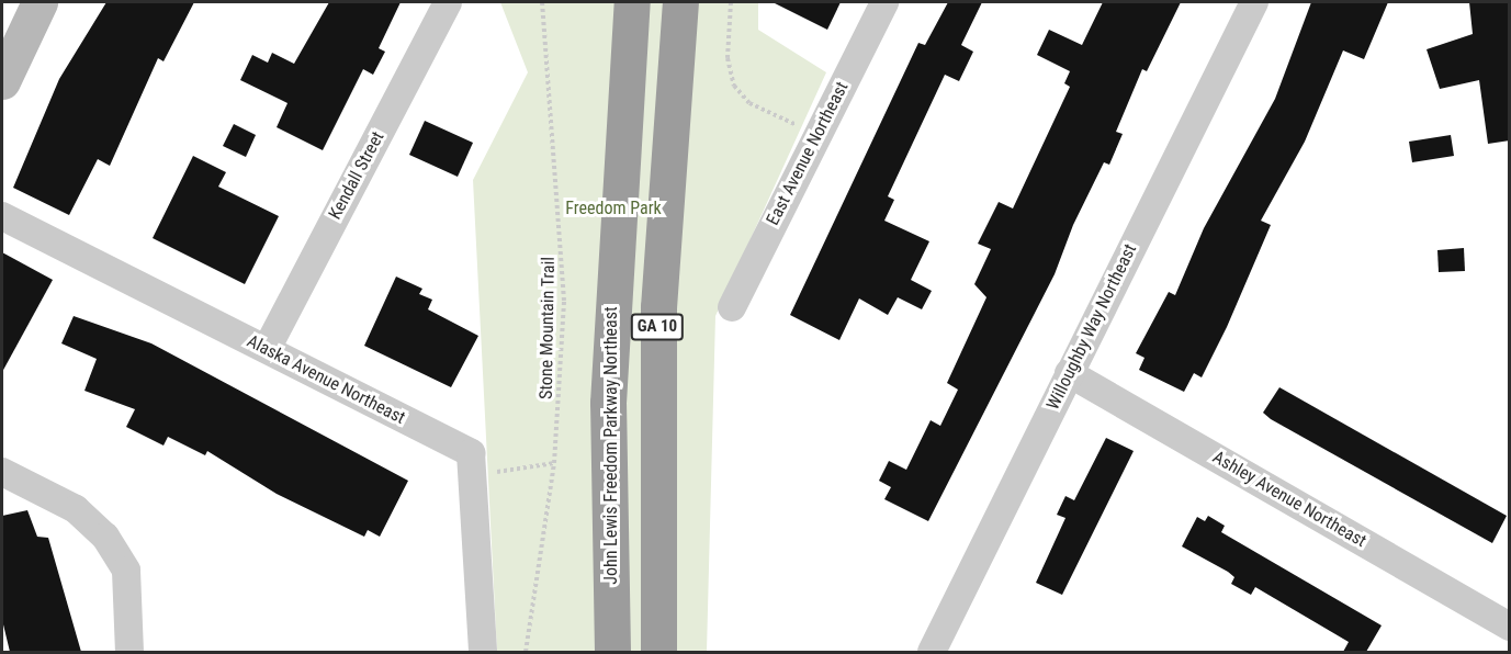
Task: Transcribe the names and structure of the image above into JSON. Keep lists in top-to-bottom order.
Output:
{
  "streets": {
    "highway": ["GA 10", "John Lewis Freedom Parkway Northeast"],
    "street": [
      "East Avenue Northeast",
      "Kendall Street",
      "Willoughby Way Northeast",
      "Alaska Avenue Northeast",
      "Ashley Avenue Northeast"
    ],
    "path": ["Stone Mountain Trail"]
  },
  "crossings": [
    ["Kendall Street", "Alaska Avenue Northeast"],
    ["Willoughby Way Northeast", "Ashley Avenue Northeast"]
  ],
  "parks": ["Freedom Park"]
}
